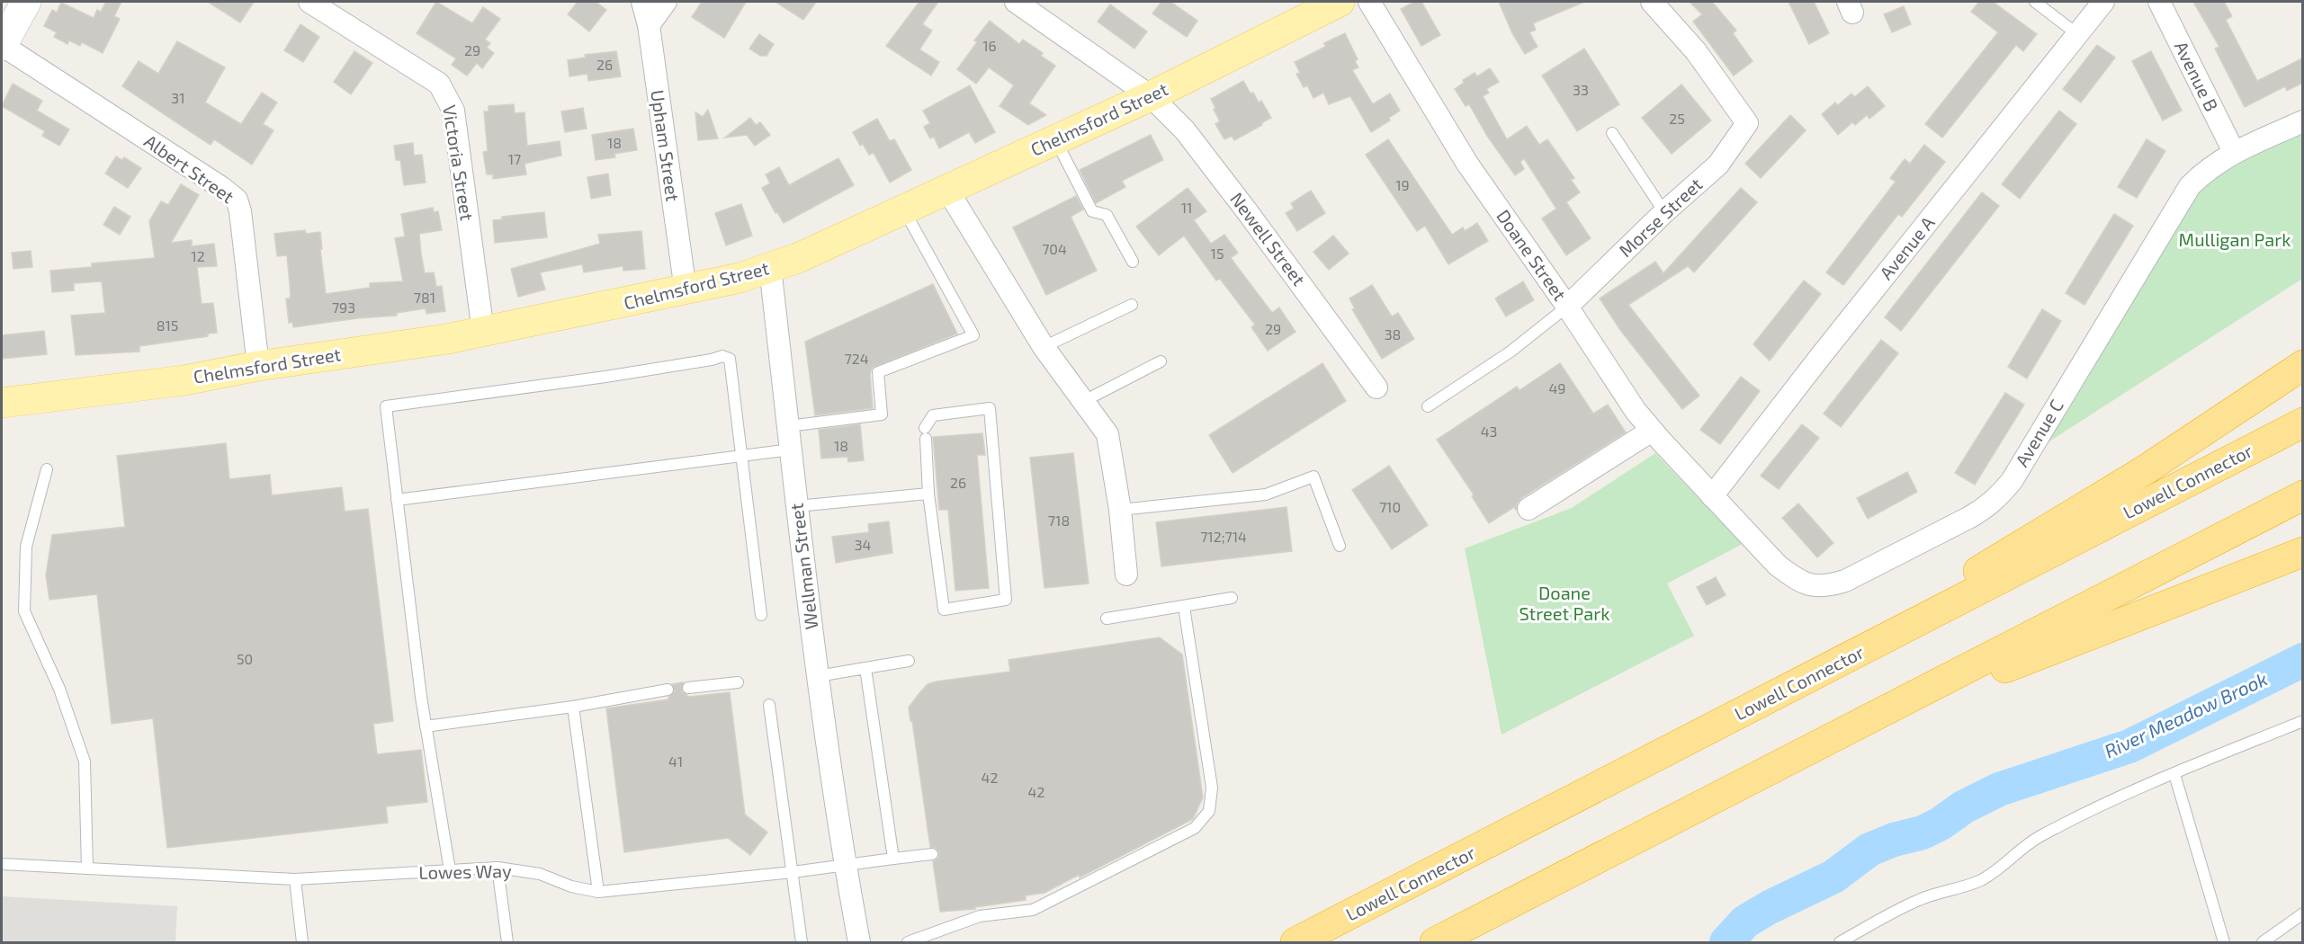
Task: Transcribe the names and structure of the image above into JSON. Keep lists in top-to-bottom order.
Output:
{
  "streets": {
    "highway": ["Lowell Connector"],
    "main road": ["Chelmsford Street"],
    "street": [
      "Avenue B",
      "Upham Street",
      "Victoria Street",
      "Albert Street",
      "Morse Street",
      "Newell Street",
      "Avenue A",
      "Doane Street",
      "Avenue C",
      "Wellman Street"
    ],
    "lane": ["Lowes Way"]
  },
  "crossings": [
    ["Avenue B", "Avenue C"],
    ["Chelmsford Street", "Upham Street"],
    ["Chelmsford Street", "Victoria Street"],
    ["Chelmsford Street", "Albert Street"],
    ["Chelmsford Street", "Newell Street"],
    ["Chelmsford Street", "Wellman Street"],
    ["Morse Street", "Doane Street"],
    ["Avenue A", "Doane Street"],
    ["Avenue A", "Avenue C"],
    ["Doane Street", "Avenue C"],
    ["Wellman Street", "Lowes Way"]
  ],
  "water": ["River Meadow Brook"],
  "parks": ["Mulligan Park", "Doane Street Park"],
  "house_numbers": [
    "16",
    "29",
    "26",
    "33",
    "31",
    "25",
    "18",
    "17",
    "19",
    "11",
    "704",
    "15",
    "12",
    "781",
    "793",
    "815",
    "29",
    "38",
    "724",
    "49",
    "43",
    "18",
    "26",
    "710",
    "718",
    "712;714",
    "34",
    "50",
    "41",
    "42",
    "42"
  ]
}
